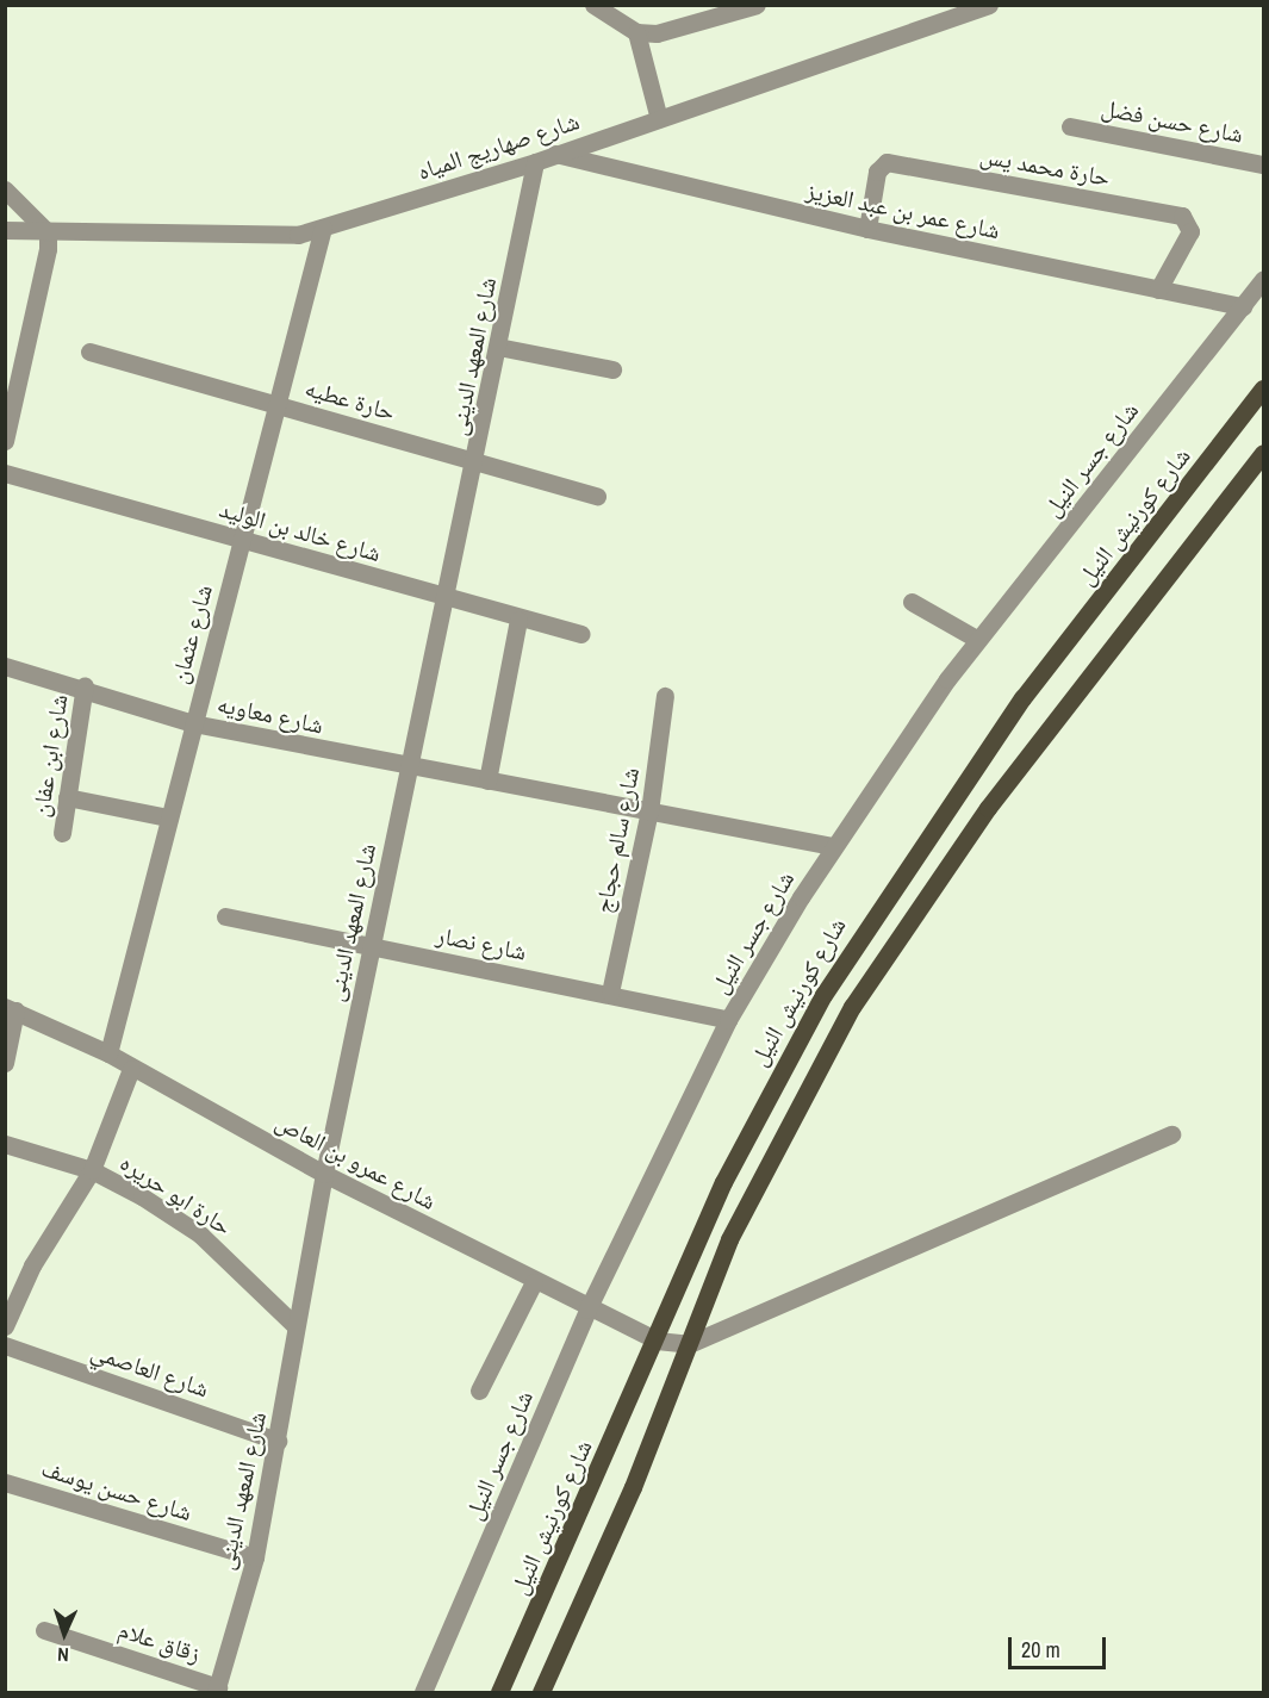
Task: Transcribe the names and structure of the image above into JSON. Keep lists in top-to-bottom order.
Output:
{
  "streets": {
    "main road": ["شارع كورنيش النيل"],
    "street": [
      "شارع حسن فضل",
      "شارع صهاريج المياه",
      "حارة محمد يس",
      "شارع عمر بن عبد العزيز",
      "شارع المعهد الدينى",
      "حارة عطيه",
      "شارع جسر النيل",
      "شارع خالد بن الوليد",
      "شارع عثمان",
      "شارع معاويه",
      "شارع ابن عفان",
      "شارع سالم حجاج",
      "شارع نصار",
      "شارع عمرو بن العاص",
      "حارة ابو حريره",
      "شارع العاصمي",
      "شارع حسن يوسف",
      "زقاق علام"
    ]
  },
  "crossings": [
    ["شارع صهاريج المياه", "شارع عمر بن عبد العزيز"],
    ["شارع صهاريج المياه", "شارع المعهد الدينى"],
    ["شارع صهاريج المياه", "شارع عثمان"],
    ["حارة محمد يس", "شارع عمر بن عبد العزيز"],
    ["شارع عمر بن عبد العزيز", "شارع جسر النيل"],
    ["شارع المعهد الدينى", "حارة عطيه"],
    ["شارع المعهد الدينى", "شارع خالد بن الوليد"],
    ["شارع المعهد الدينى", "شارع معاويه"],
    ["شارع المعهد الدينى", "شارع نصار"],
    ["شارع المعهد الدينى", "شارع عمرو بن العاص"],
    ["شارع المعهد الدينى", "حارة ابو حريره"],
    ["شارع المعهد الدينى", "شارع العاصمي"],
    ["شارع المعهد الدينى", "شارع حسن يوسف"],
    ["شارع المعهد الدينى", "زقاق علام"],
    ["حارة عطيه", "شارع عثمان"],
    ["شارع جسر النيل", "شارع معاويه"],
    ["شارع جسر النيل", "شارع نصار"],
    ["شارع جسر النيل", "شارع عمرو بن العاص"],
    ["شارع كورنيش النيل", "شارع عمرو بن العاص"],
    ["شارع خالد بن الوليد", "شارع عثمان"],
    ["شارع عثمان", "شارع معاويه"],
    ["شارع عثمان", "شارع عمرو بن العاص"],
    ["شارع معاويه", "شارع ابن عفان"],
    ["شارع معاويه", "شارع سالم حجاج"],
    ["شارع سالم حجاج", "شارع نصار"]
  ],
  "scale_bar": "20 m",
  "north": "bottom"
}
